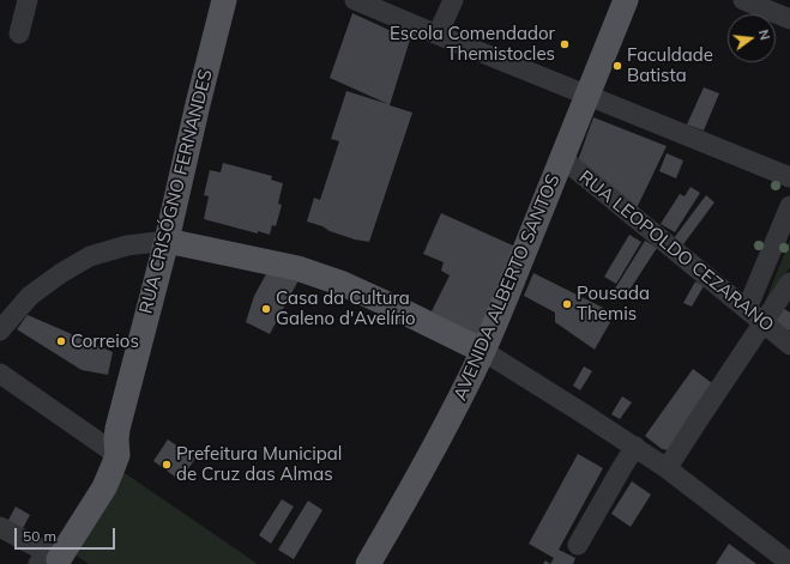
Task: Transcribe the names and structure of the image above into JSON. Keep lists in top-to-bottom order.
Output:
{
  "streets": {
    "main road": ["RUA CRISÓGNO FERNANDES", "AVENIDA ALBERTO SANTOS"],
    "street": ["RUA LEOPOLDO CEZARANO"]
  },
  "crossings": [
    ["RUA LEOPOLDO CEZARANO", "AVENIDA ALBERTO SANTOS"]
  ],
  "places": [
    "Escola Comendador Themistocles",
    "Faculdade Batista",
    "Pousada Themis",
    "Casa da Cultura Galeno d'Avelírio",
    "Correios",
    "Prefeitura Municipal de Cruz das Almas"
  ],
  "scale_bar": "50 m",
  "north": "right"
}
